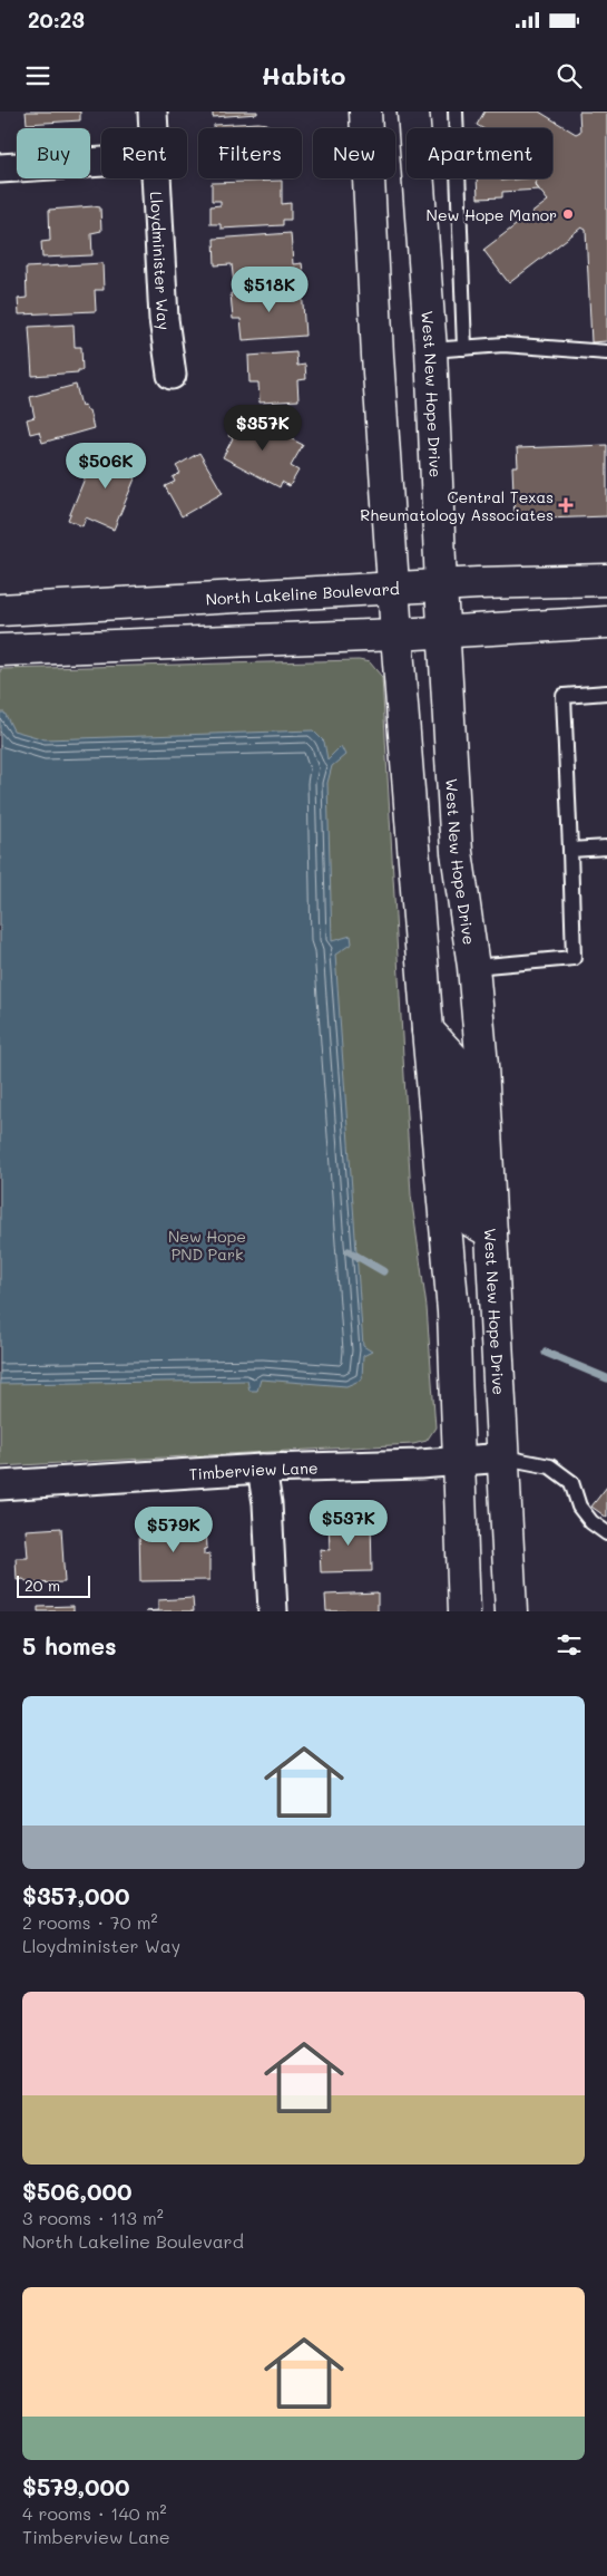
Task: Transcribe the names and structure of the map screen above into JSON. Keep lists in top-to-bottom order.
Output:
{
  "streets": {
    "main road": ["West New Hope Drive", "North Lakeline Boulevard"],
    "street": ["Lloydminister Way", "Timberview Lane"]
  },
  "crossings": [
    ["West New Hope Drive", "North Lakeline Boulevard"],
    ["West New Hope Drive", "Timberview Lane"]
  ],
  "parks": ["New Hope PND Park"],
  "places": {
    "other": ["New Hope Manor"],
    "health": ["Central Texas Rheumatology Associates"]
  },
  "scale_bar": "20 m",
  "page": {
    "status": "20:23",
    "header": "Habito",
    "chip": [
      "Buy",
      "Rent",
      "Filters",
      "New",
      "Apartment"
    ],
    "price": [
      "$518K",
      "$357K",
      "$506K",
      "$537K",
      "$579K"
    ],
    "scale": "20 m",
    "heading": "5 homes",
    "list": [
      {
        "name": "$357,000",
        "note": "2 rooms · 70 m² · Lloydminister Way"
      },
      {
        "name": "$506,000",
        "note": "3 rooms · 113 m² · North Lakeline Boulevard"
      },
      {
        "name": "$579,000",
        "note": "4 rooms · 140 m² · Timberview Lane"
      }
    ]
  }
}
